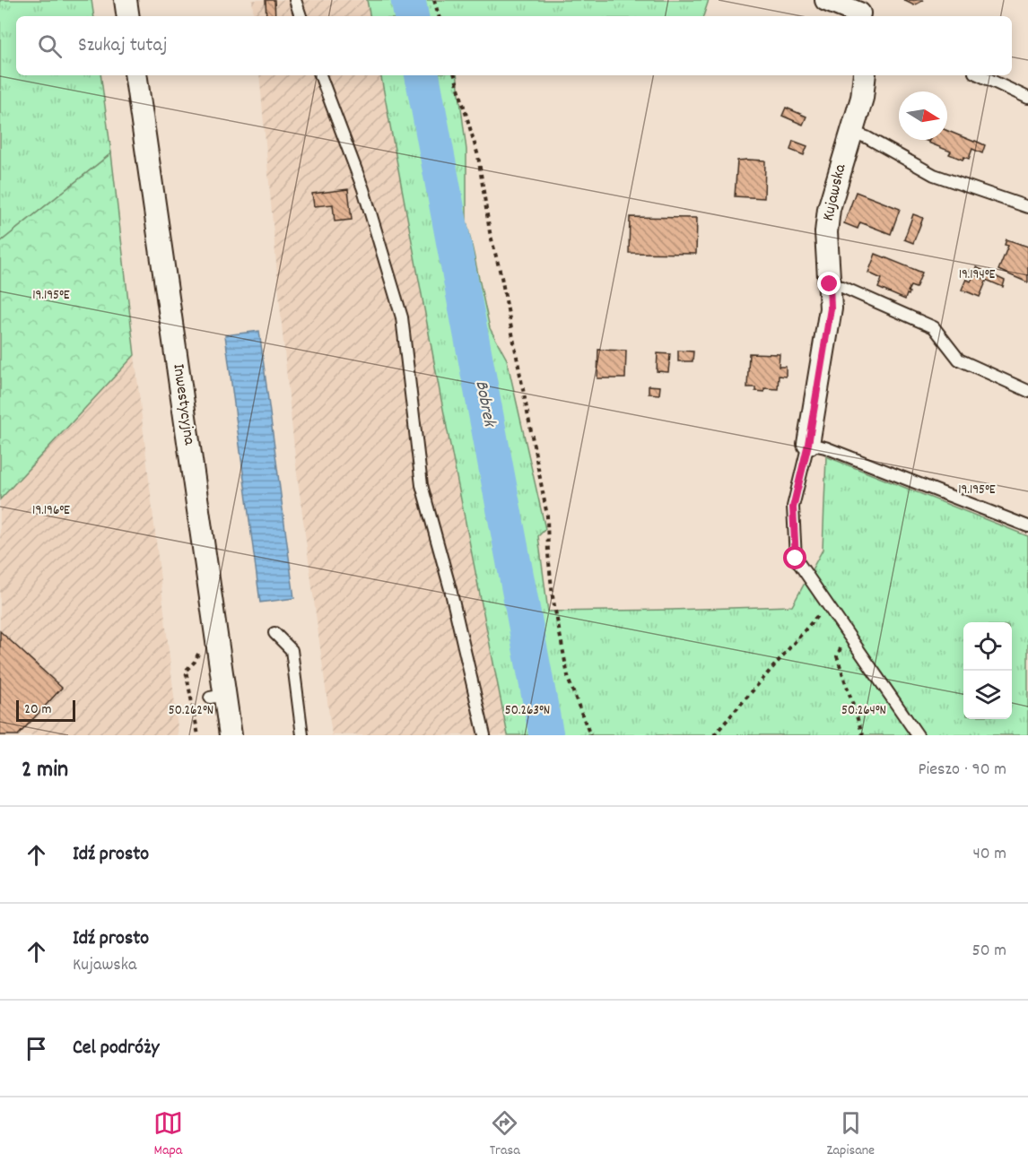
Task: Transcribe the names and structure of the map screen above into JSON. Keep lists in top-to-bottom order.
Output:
{
  "streets": {
    "street": ["Kujawska", "Inwestycyjna"]
  },
  "water": ["Bobrek"],
  "scale_bar": "20 m",
  "north": "right",
  "page": {
    "search": "Szukaj tutaj",
    "scale": "20 m",
    "heading": ["2 min", "Pieszo · 90 m"],
    "list": [
      ["Idź prosto", "40 m"],
      ["Idź prosto", "Kujawska", "50 m"],
      "Cel podróży"
    ],
    "nav": ["Mapa", "Trasa", "Zapisane"]
  },
  "coordinates": [
    "19.194°E",
    "19.195°E",
    "19.196°E",
    "50.262°N",
    "50.263°N",
    "50.264°N"
  ]
}
